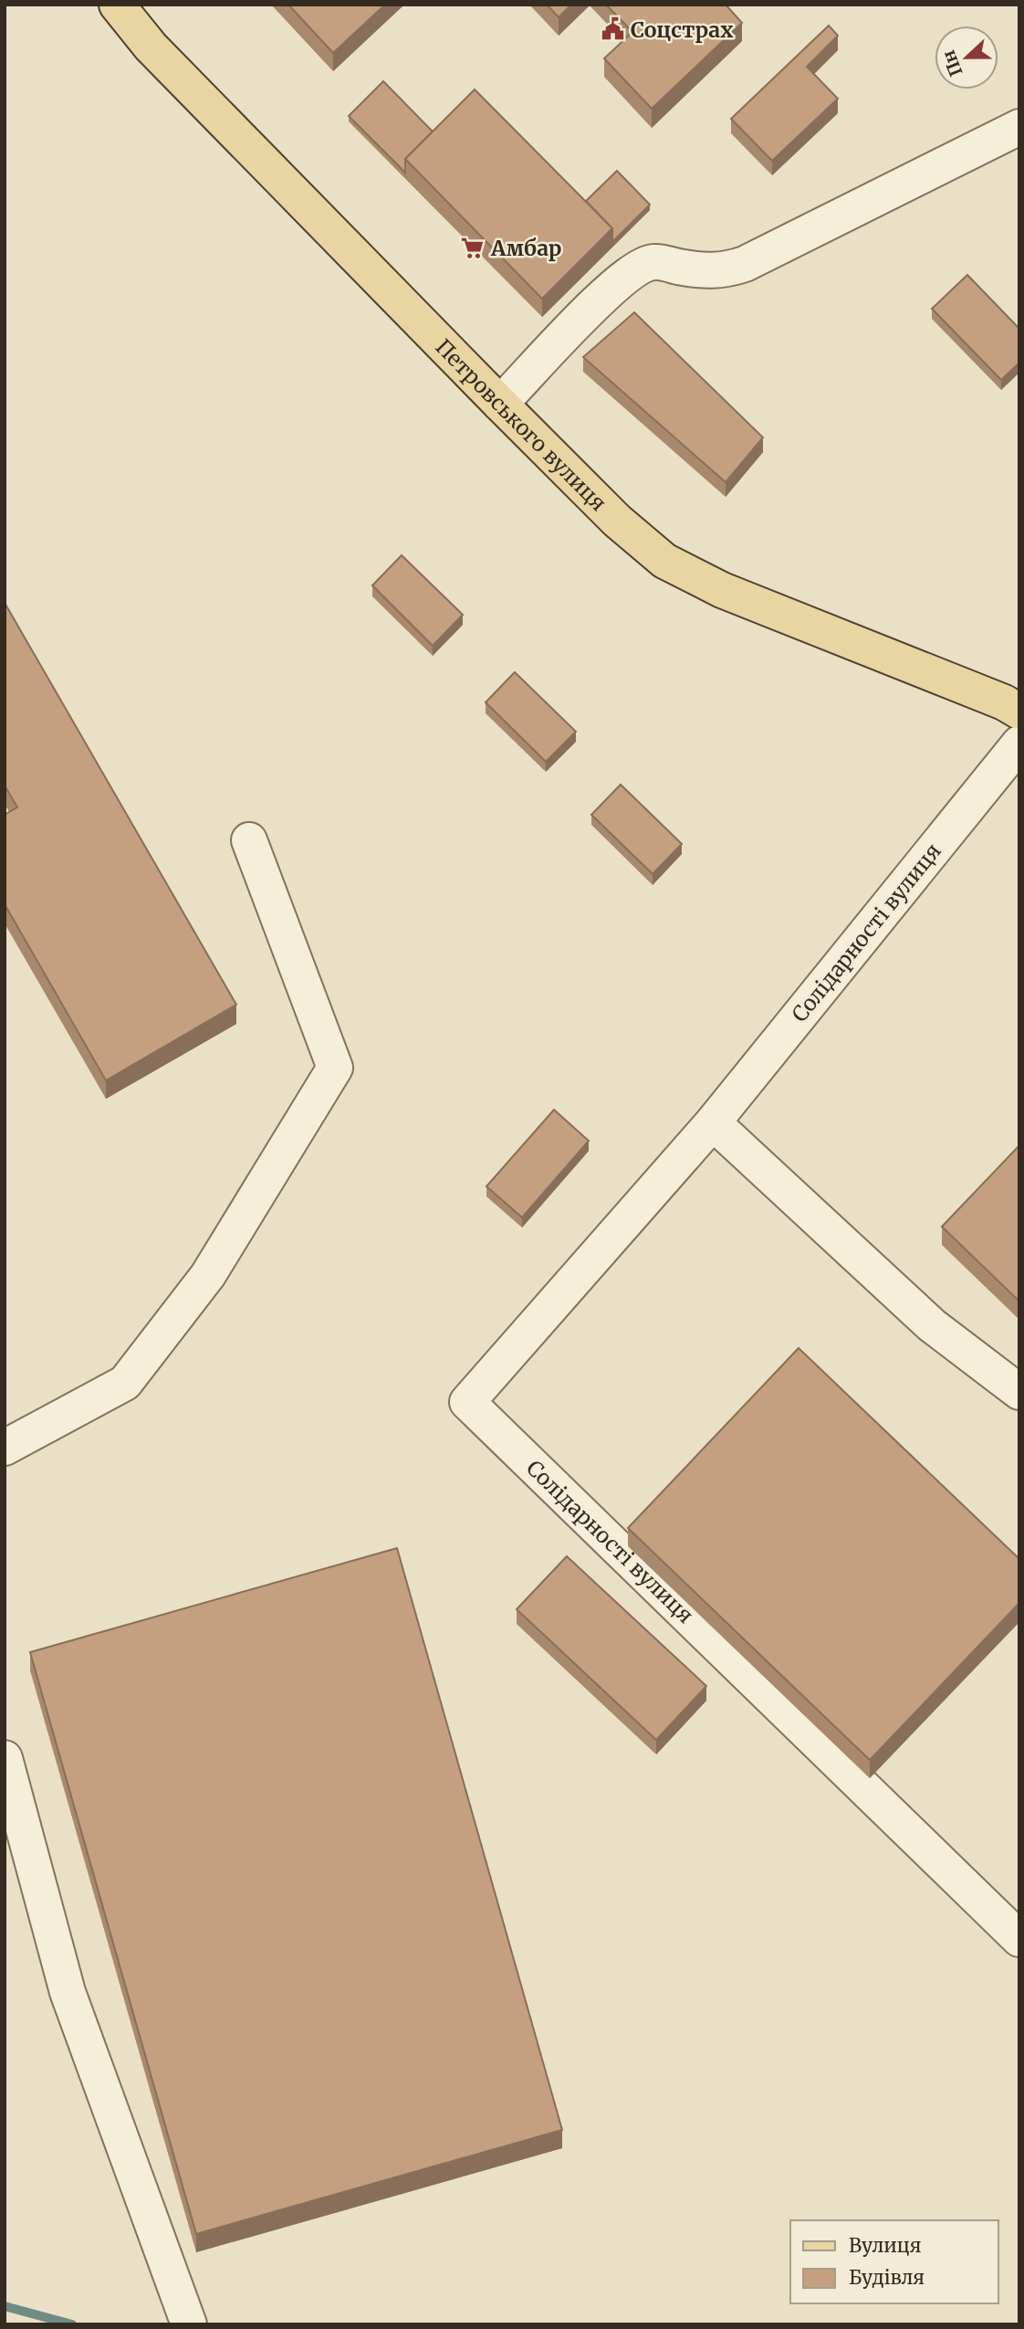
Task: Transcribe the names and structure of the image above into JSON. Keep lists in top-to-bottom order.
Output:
{
  "streets": {
    "main road": ["Петровського вулиця"],
    "street": ["Солідарності вулиця"]
  },
  "places": {
    "public building": ["Соцстрах"],
    "supermarket": ["Амбар"]
  },
  "legend": ["Вулиця", "Будівля"],
  "north": "left"
}
